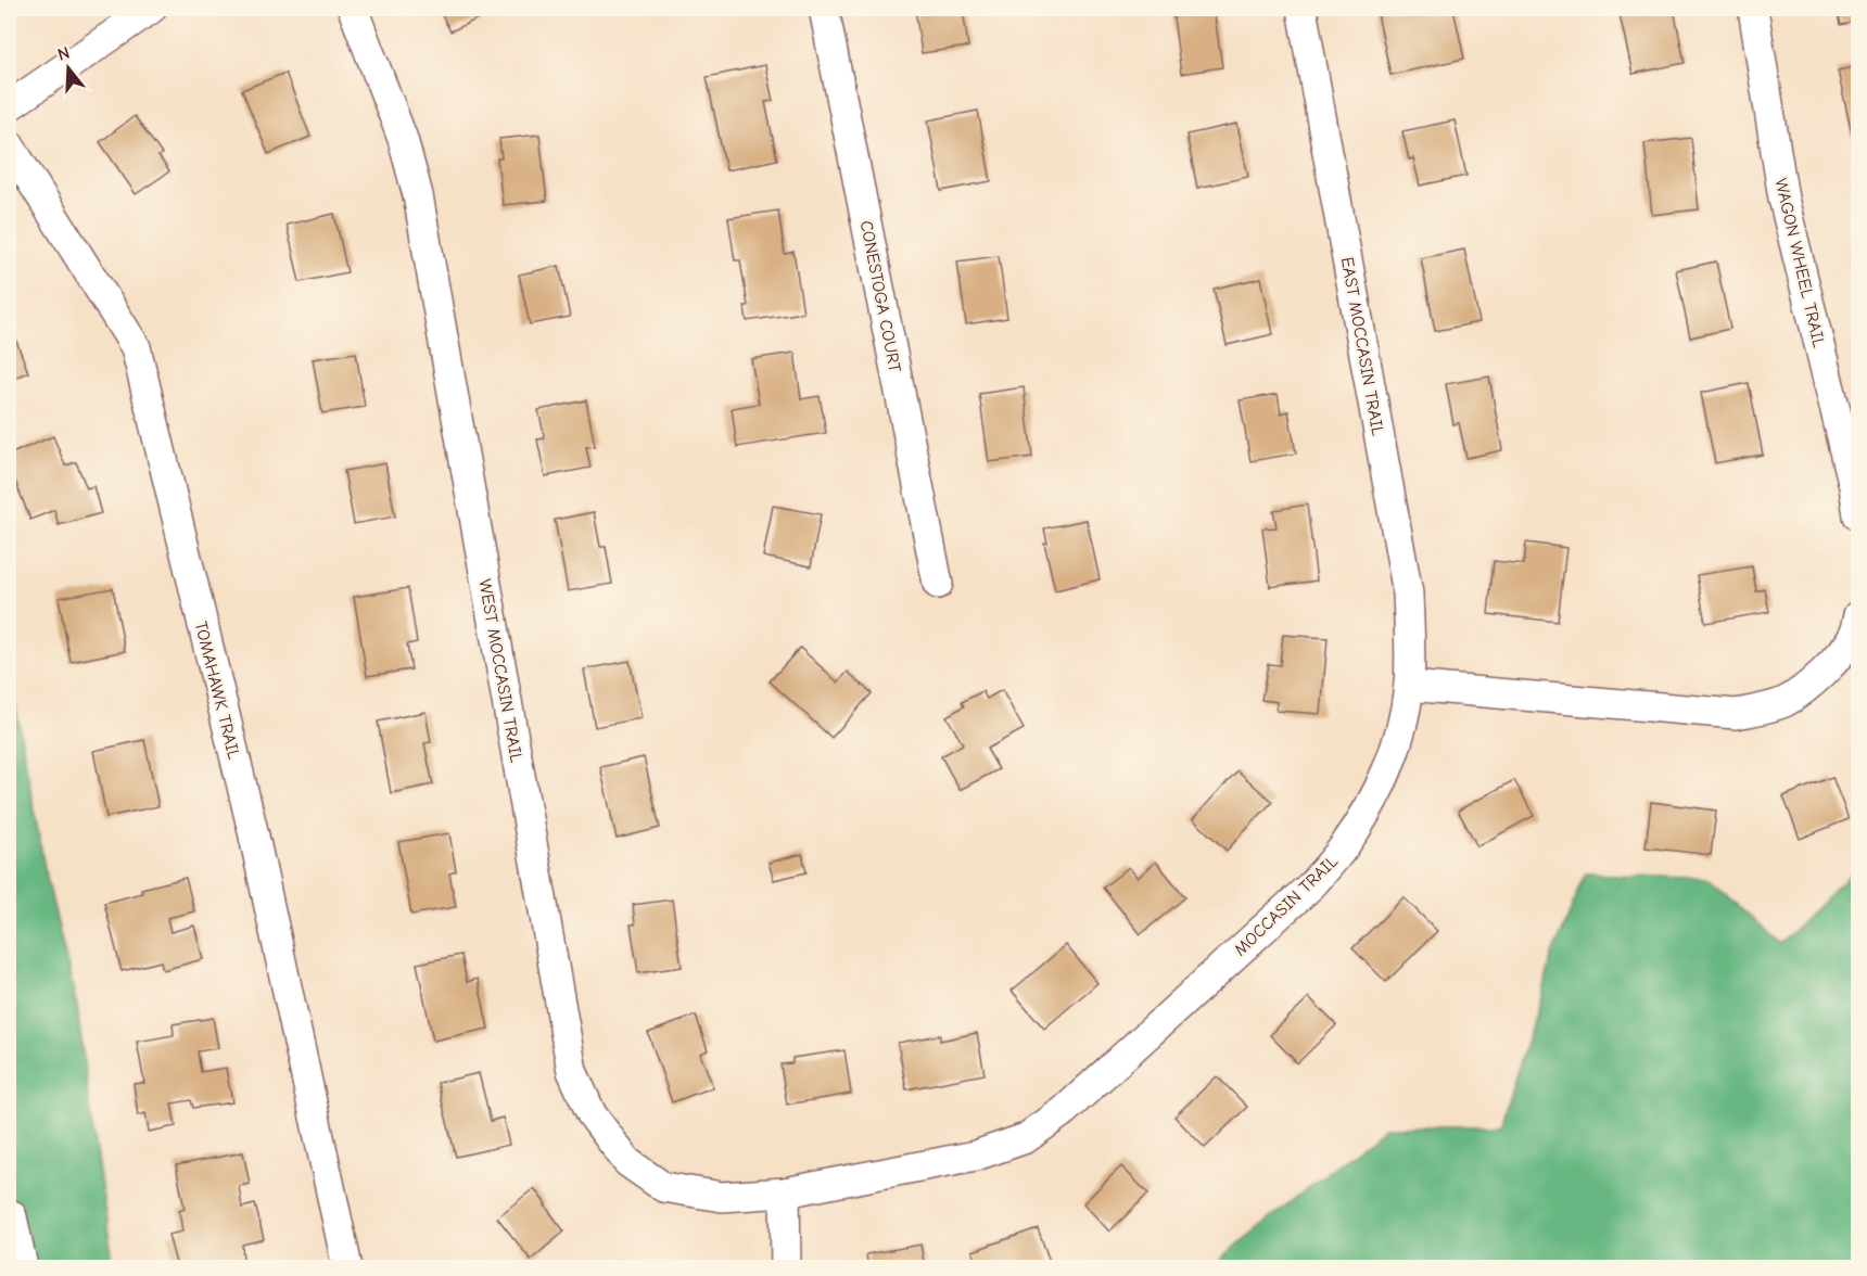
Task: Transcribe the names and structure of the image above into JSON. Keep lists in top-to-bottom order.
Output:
{
  "streets": {
    "street": [
      "WAGON WHEEL TRAIL",
      "CONESTOGA COURT",
      "EAST MOCCASIN TRAIL",
      "WEST MOCCASIN TRAIL",
      "TOMAHAWK TRAIL",
      "MOCCASIN TRAIL"
    ]
  },
  "crossings": [
    ["EAST MOCCASIN TRAIL", "MOCCASIN TRAIL"],
    ["WEST MOCCASIN TRAIL", "MOCCASIN TRAIL"]
  ],
  "north": "top"
}
